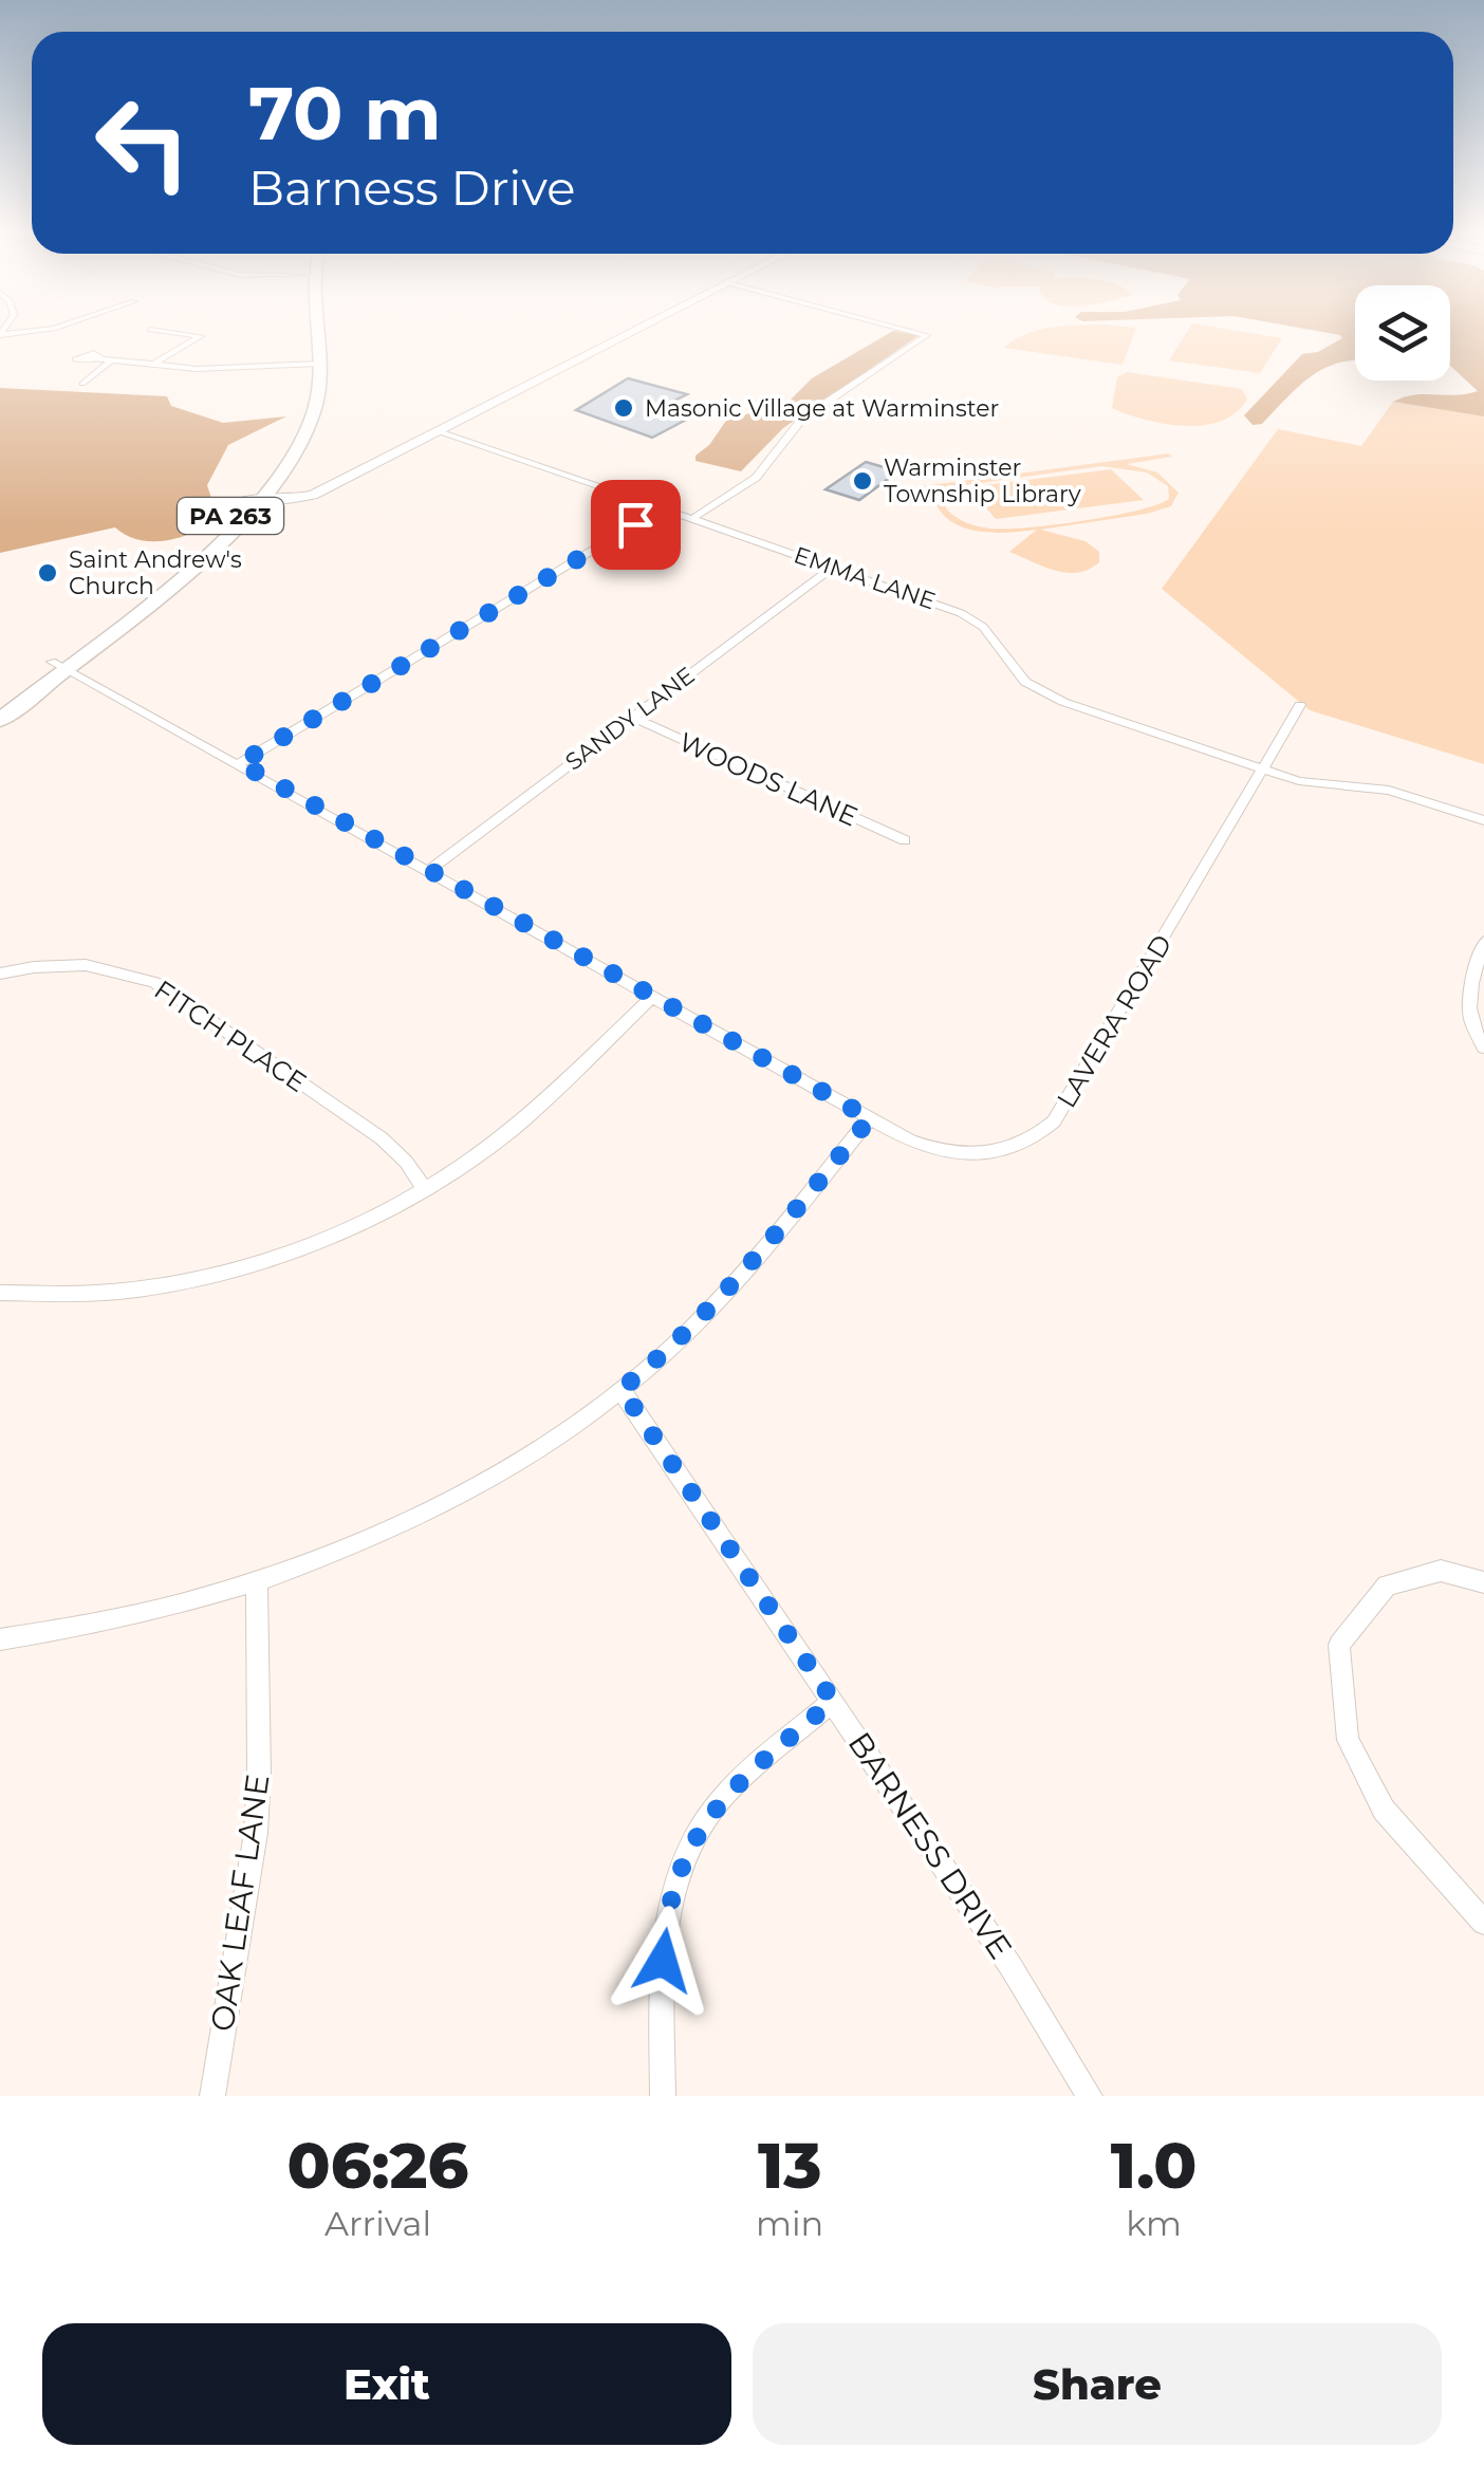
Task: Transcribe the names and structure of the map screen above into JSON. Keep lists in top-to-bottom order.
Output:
{
  "streets": {
    "highway": ["PA 263"],
    "street": [
      "EMMA LANE",
      "SANDY LANE",
      "WOODS LANE",
      "LAVERA ROAD",
      "FITCH PLACE",
      "BARNESS DRIVE",
      "OAK LEAF LANE"
    ]
  },
  "crossings": [
    ["PA 263", "LAVERA ROAD"],
    ["EMMA LANE", "SANDY LANE"],
    ["EMMA LANE", "LAVERA ROAD"],
    ["SANDY LANE", "WOODS LANE"],
    ["SANDY LANE", "LAVERA ROAD"]
  ],
  "places": ["Masonic Village at Warminster", "Warminster Township Library", "Saint Andrew's Church"],
  "page": {
    "turn": ["70 m", "Barness Drive"],
    "eta": [
      "06:26",
      "Arrival",
      "13",
      "min",
      "1.0",
      "km"
    ],
    "buttons": ["Exit", "Share"]
  }
}
